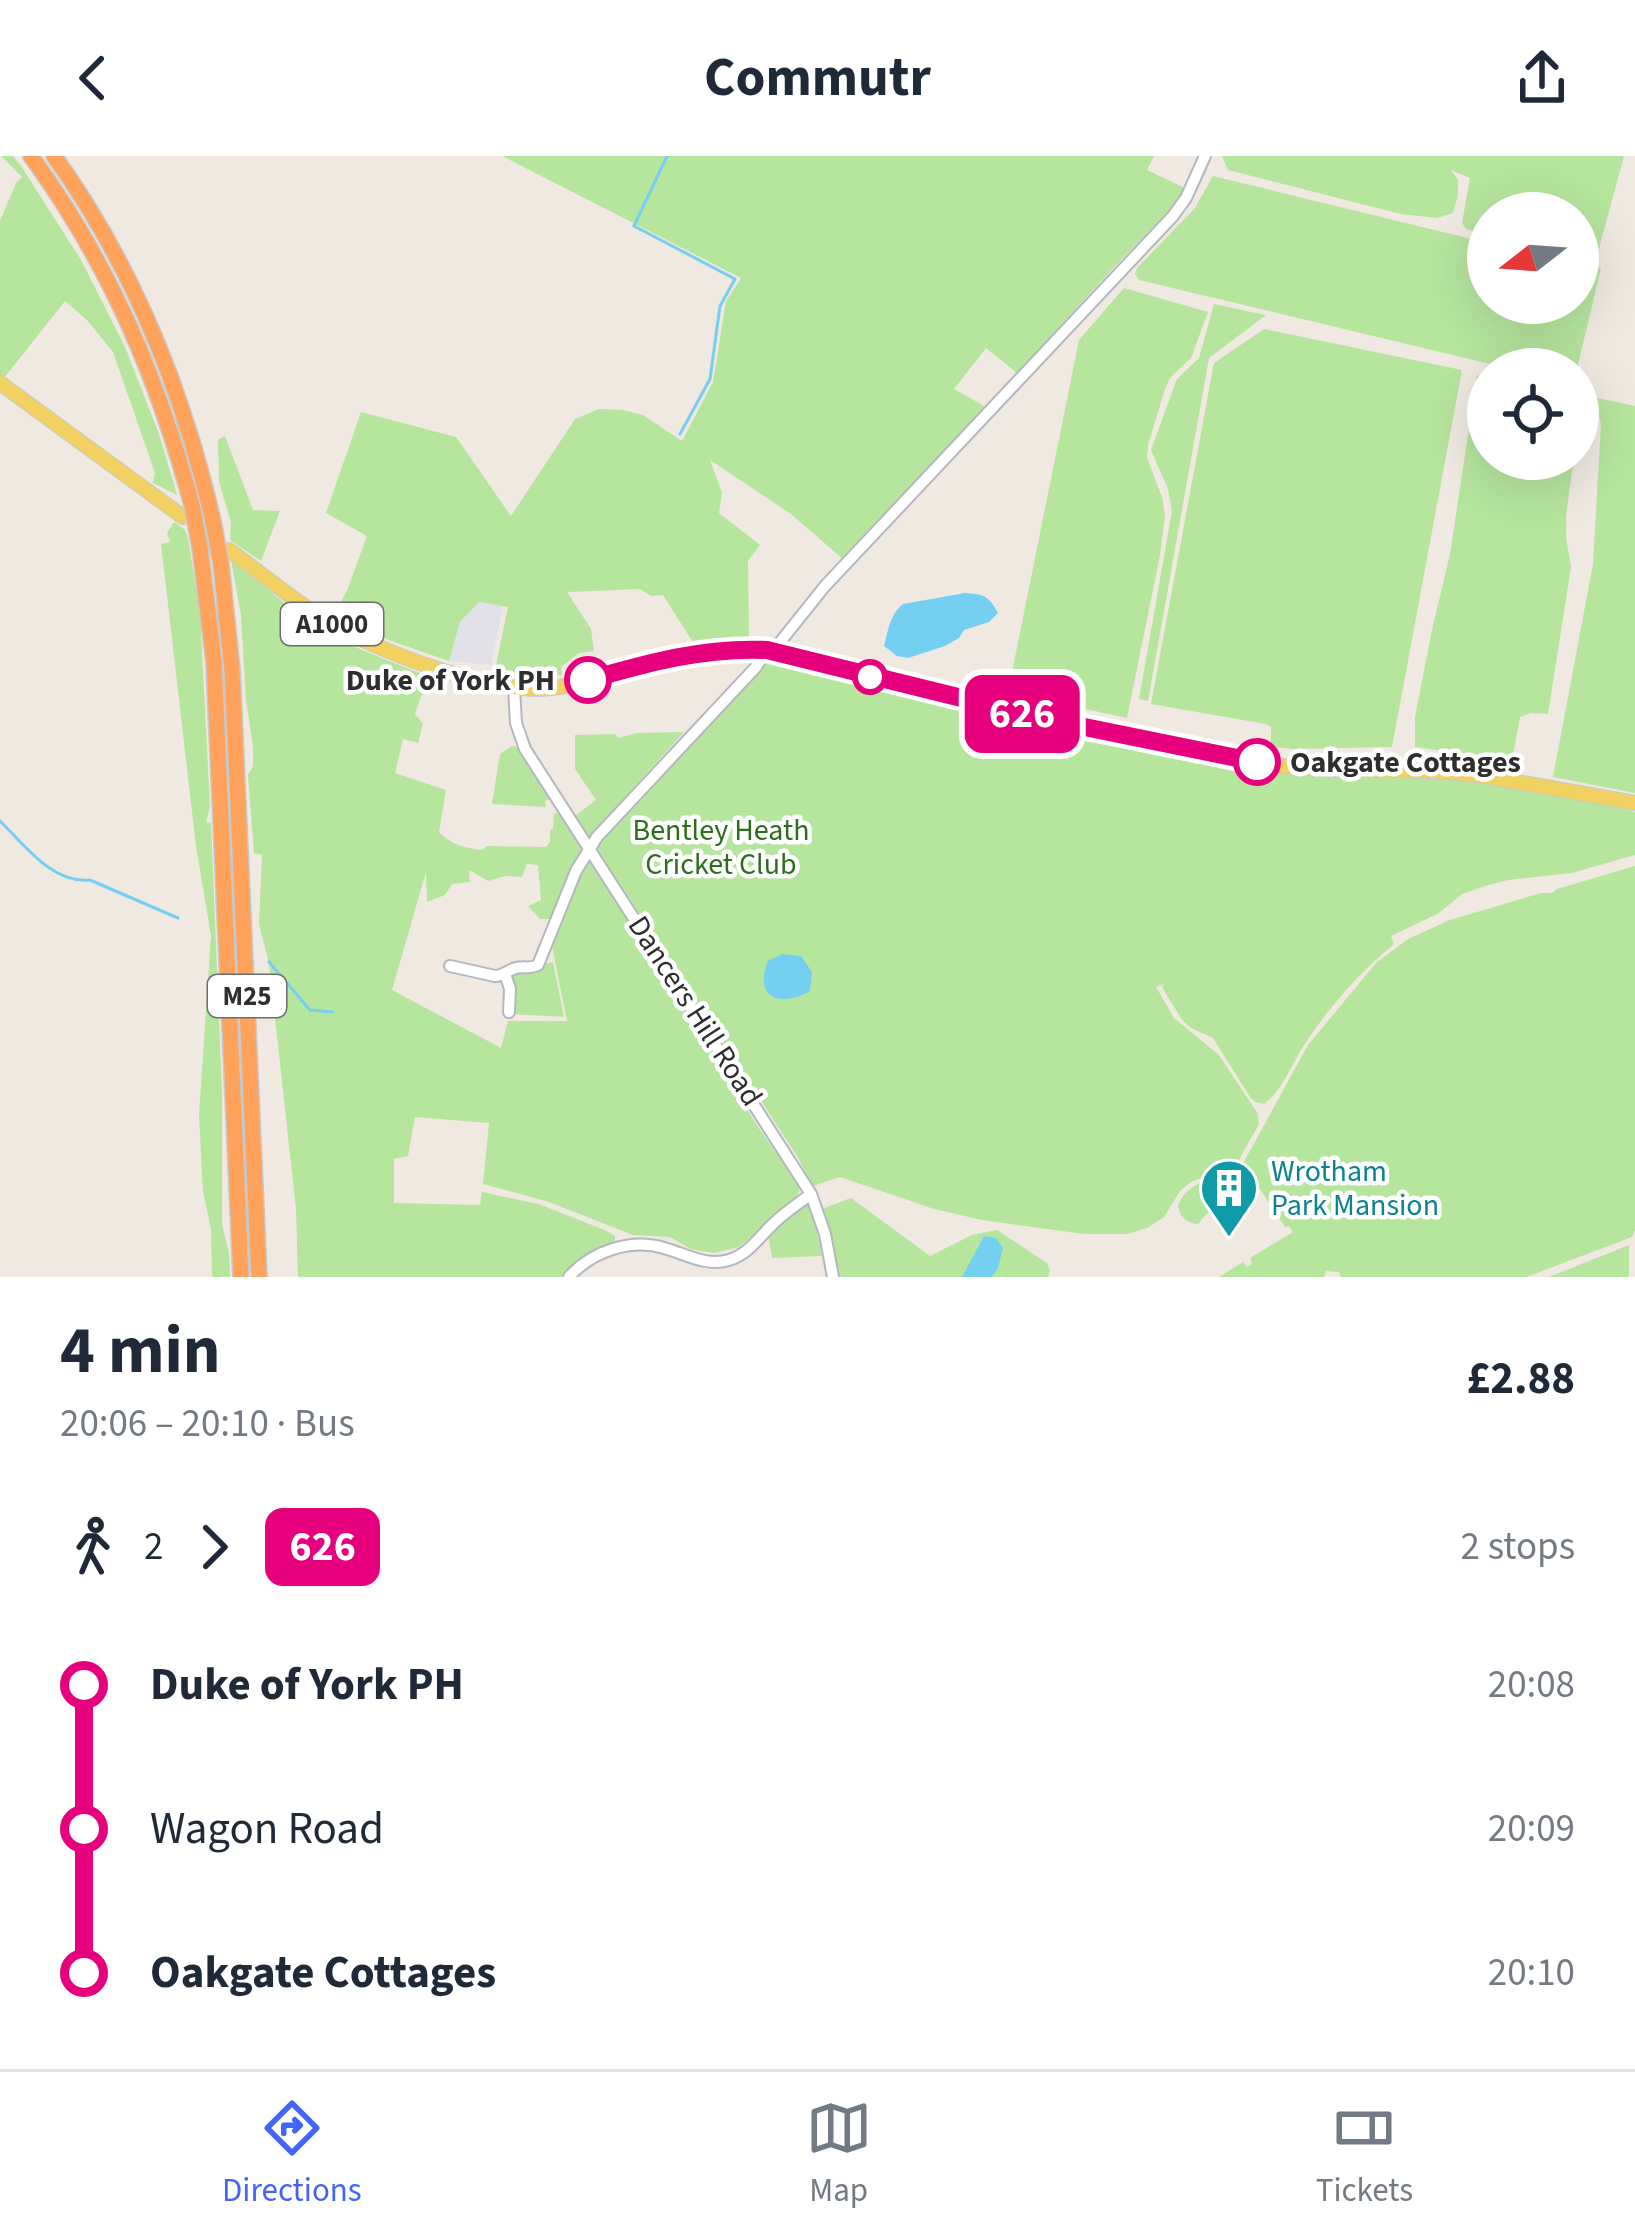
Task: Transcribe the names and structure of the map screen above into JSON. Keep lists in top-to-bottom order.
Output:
{
  "streets": {
    "highway": ["M25"],
    "main road": ["A1000"],
    "street": ["Dancers Hill Road"]
  },
  "crossings": [
    ["A1000", "M25"],
    ["A1000", "Dancers Hill Road"]
  ],
  "parks": ["Bentley Heath Cricket Club"],
  "places": {
    "other": ["Duke of York PH", "Oakgate Cottages"],
    "building": ["Wrotham Park Mansion"]
  },
  "lines": ["bus line 626"],
  "north": "left",
  "page": {
    "header": "Commutr",
    "on_map": "626",
    "heading": ["4 min", "20:06 – 20:10 · Bus", "£2.88"],
    "legs": ["2", "626", "2 stops"],
    "list": [
      {
        "name": "Duke of York PH",
        "value": "20:08"
      },
      {
        "name": "Wagon Road",
        "value": "20:09"
      },
      {
        "name": "Oakgate Cottages",
        "value": "20:10"
      }
    ],
    "tabs": ["Directions", "Map", "Tickets"]
  }
}
